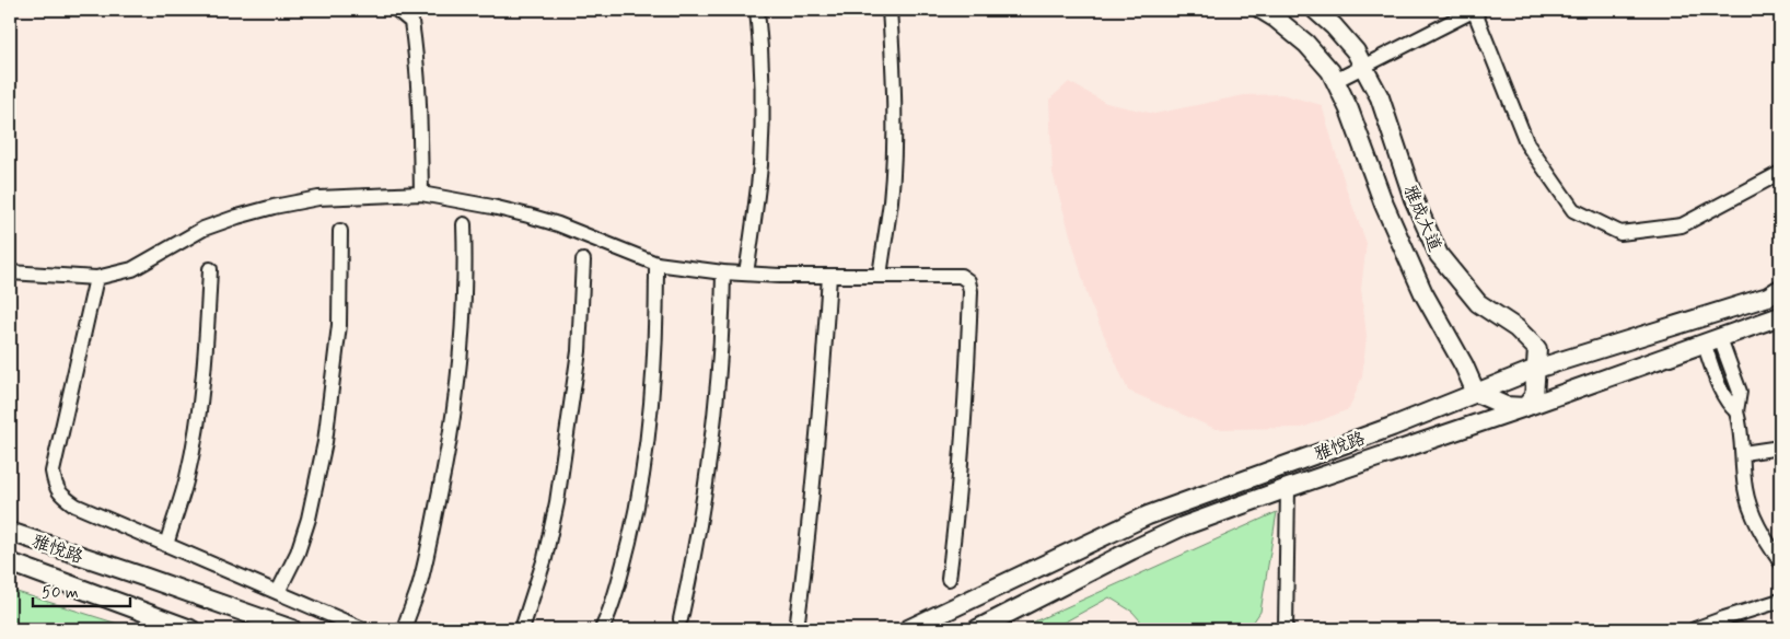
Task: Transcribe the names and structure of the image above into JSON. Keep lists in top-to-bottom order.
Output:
{
  "streets": {
    "street": ["雅成大道", "雅悦路"]
  },
  "crossings": [
    ["雅成大道", "雅悦路"]
  ],
  "scale_bar": "50 m"
}
